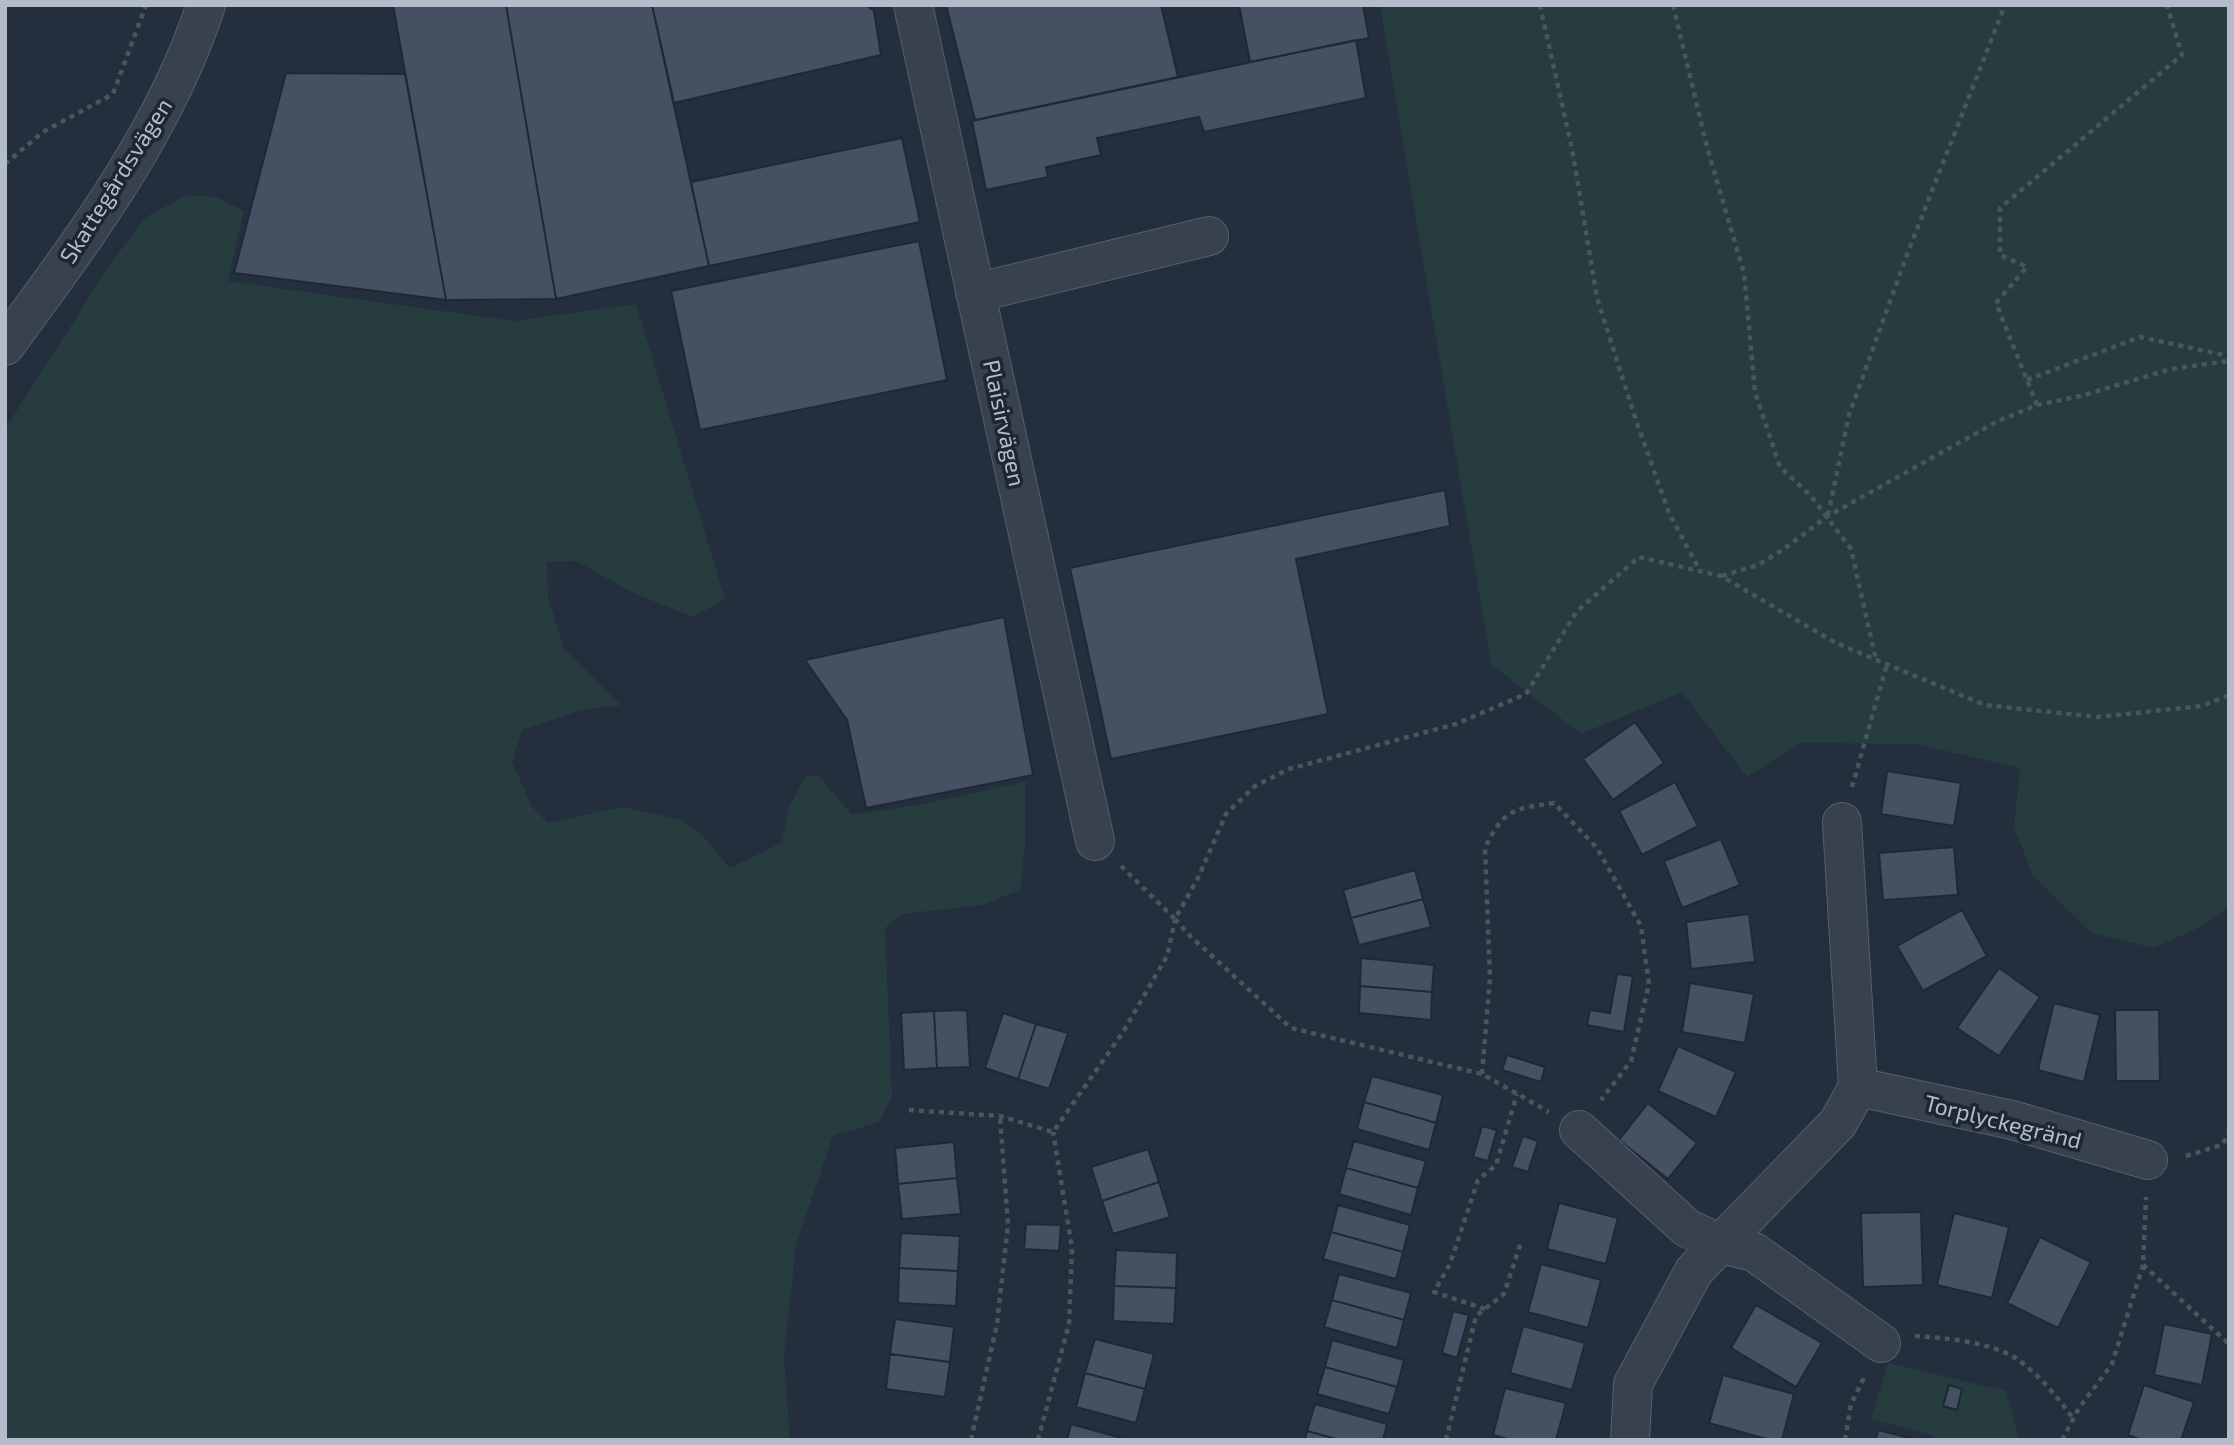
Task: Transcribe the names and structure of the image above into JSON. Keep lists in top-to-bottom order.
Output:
{
  "streets": {
    "street": ["Skattegårdsvägen", "Plaisirvägen", "Torplyckegränd"]
  }
}
